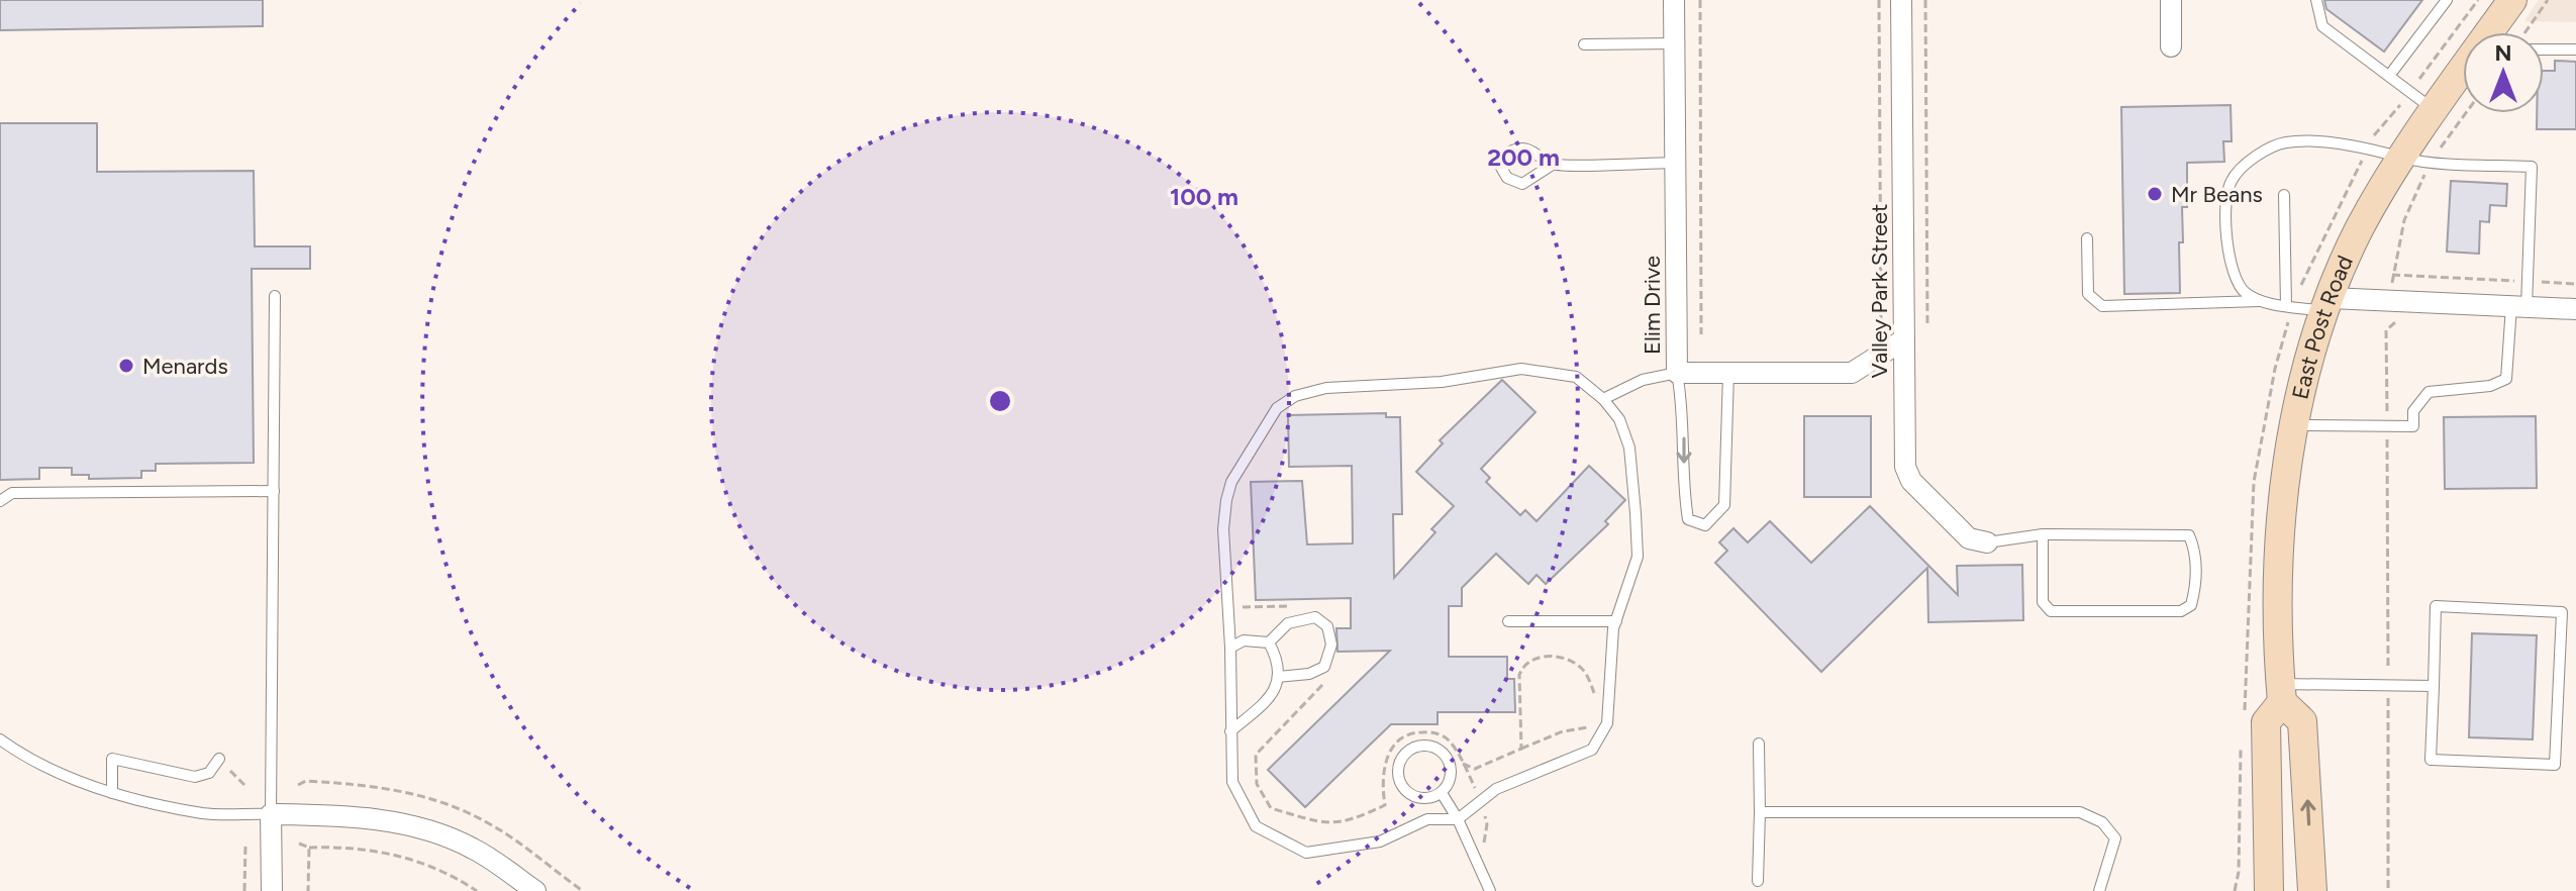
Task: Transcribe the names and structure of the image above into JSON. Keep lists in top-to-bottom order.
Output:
{
  "streets": {
    "street": ["Valley Park Street", "Elim Drive", "East Post Road"]
  },
  "crossings": [
    ["Valley Park Street", "Elim Drive"]
  ],
  "places": ["Mr Beans", "Menards"],
  "north": "top",
  "rings": ["200 m", "100 m"]
}
